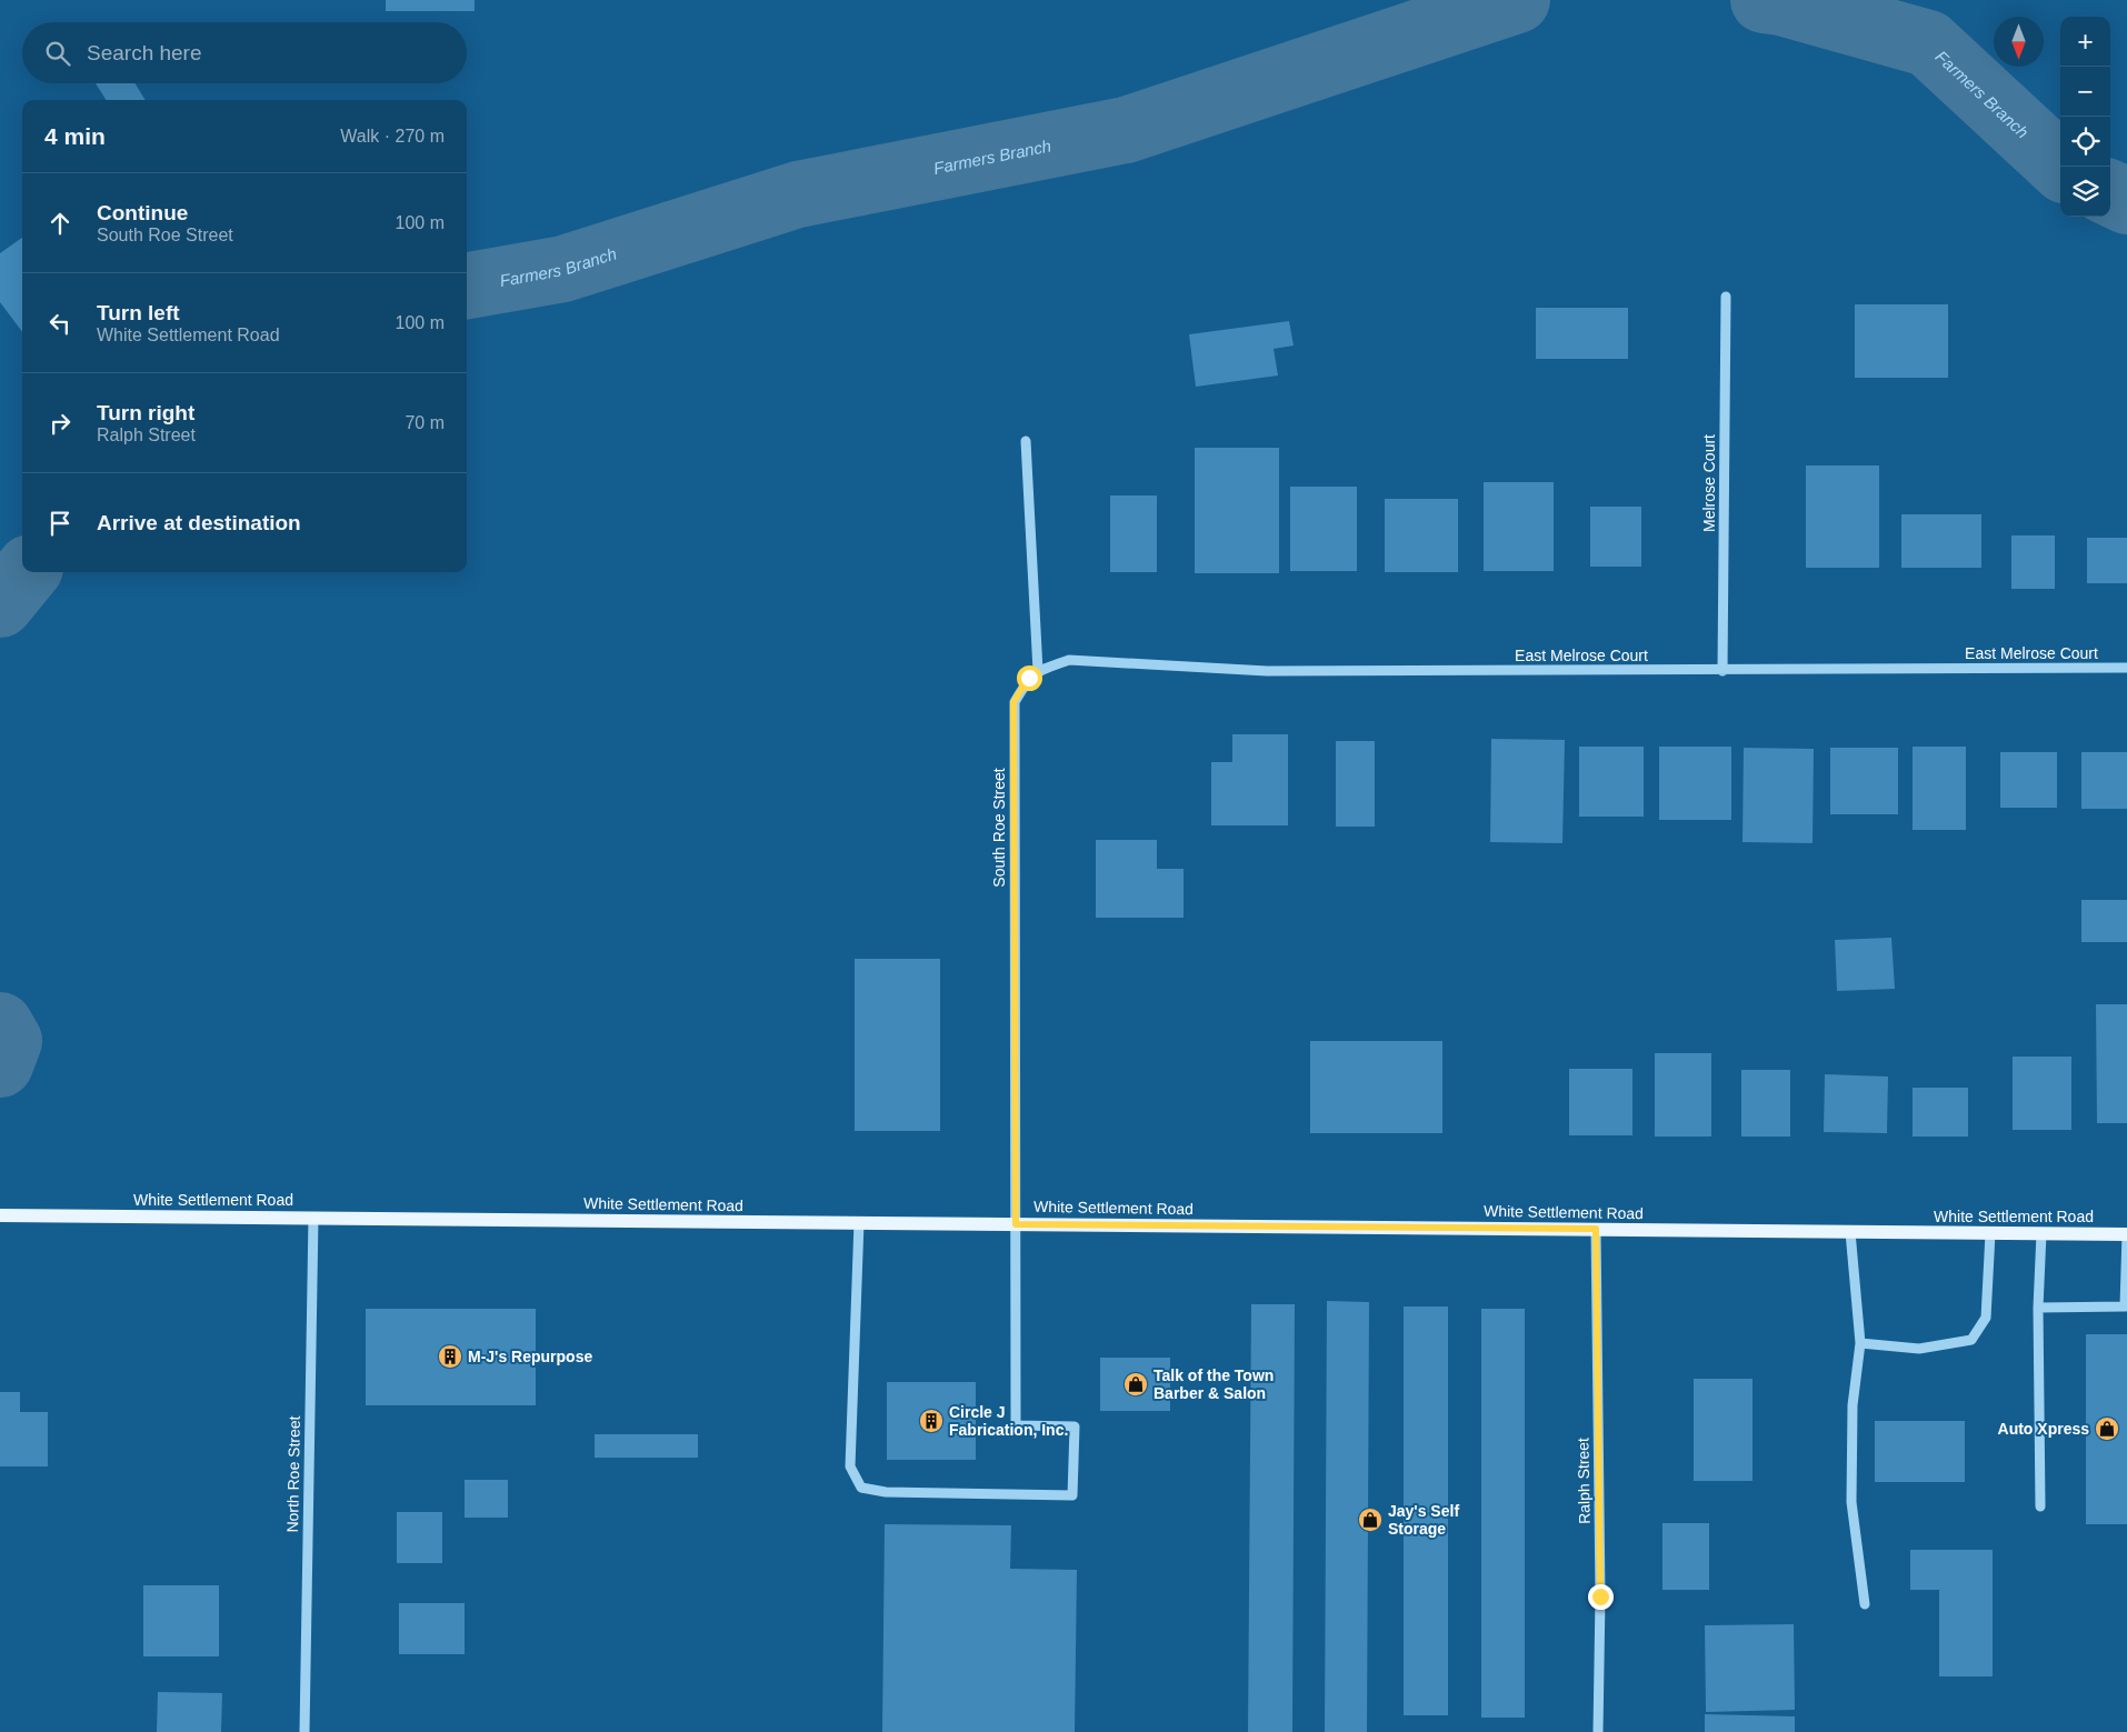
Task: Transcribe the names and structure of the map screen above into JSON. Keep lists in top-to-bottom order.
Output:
{
  "streets": {
    "main road": ["White Settlement Road"],
    "street": [
      "Melrose Court",
      "East Melrose Court",
      "South Roe Street",
      "North Roe Street",
      "Ralph Street"
    ]
  },
  "crossings": [
    ["Melrose Court", "East Melrose Court"],
    ["East Melrose Court", "South Roe Street"],
    ["South Roe Street", "White Settlement Road"],
    ["White Settlement Road", "North Roe Street"],
    ["White Settlement Road", "Ralph Street"]
  ],
  "water": ["Farmers Branch"],
  "places": {
    "building": ["M-J's Repurpose", "Circle J Fabrication, Inc."],
    "shop": ["Talk of the Town Barber & Salon", "Auto Xpress", "Jay's Self Storage"]
  },
  "north": "bottom",
  "page": {
    "map_buttons": ["+", "−"],
    "search": "Search here",
    "heading": ["4 min", "Walk · 270 m"],
    "list": [
      ["Continue", "South Roe Street", "100 m"],
      ["Turn left", "White Settlement Road", "100 m"],
      ["Turn right", "Ralph Street", "70 m"],
      "Arrive at destination"
    ]
  }
}
